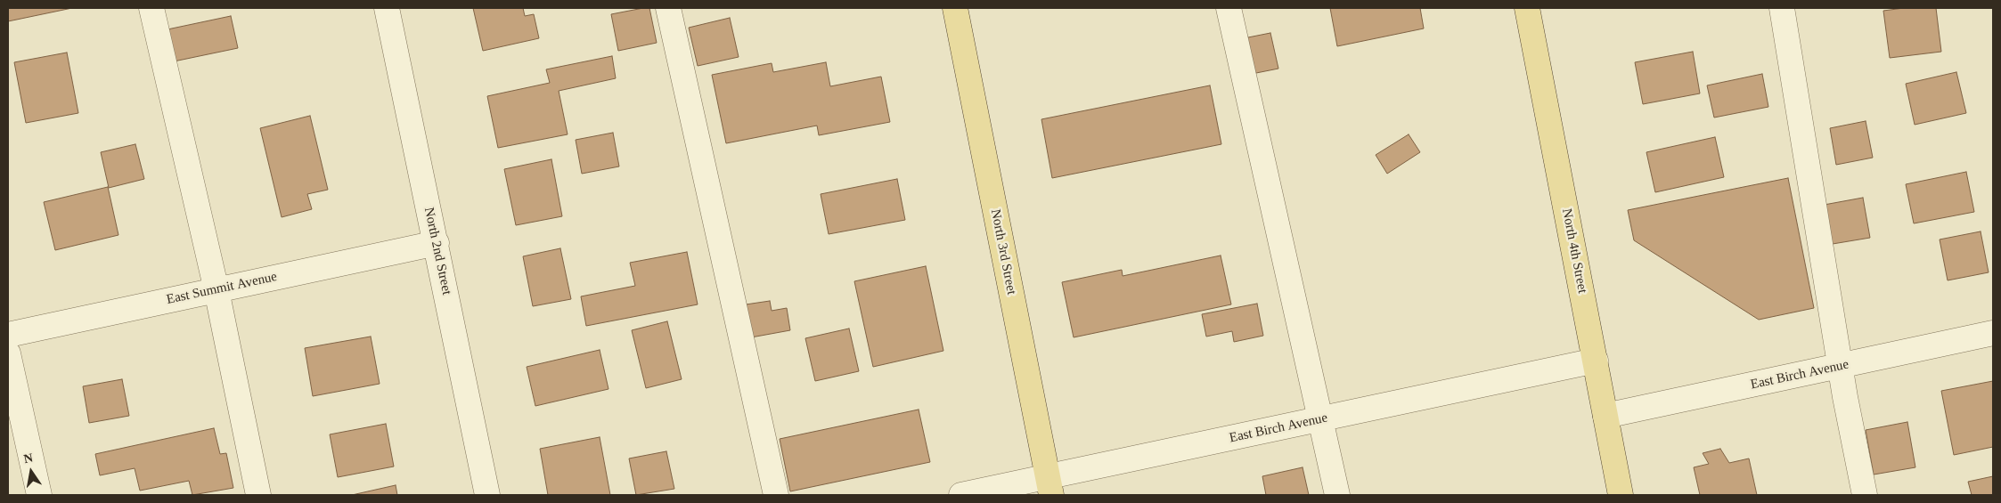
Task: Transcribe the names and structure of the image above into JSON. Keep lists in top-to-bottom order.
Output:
{
  "streets": {
    "main road": ["North 4th Street", "North 3rd Street"],
    "street": ["North 2nd Street", "East Summit Avenue", "East Birch Avenue"]
  },
  "crossings": [
    ["North 2nd Street", "East Summit Avenue"],
    ["North 4th Street", "East Birch Avenue"],
    ["North 3rd Street", "East Birch Avenue"]
  ],
  "north": "top"
}
